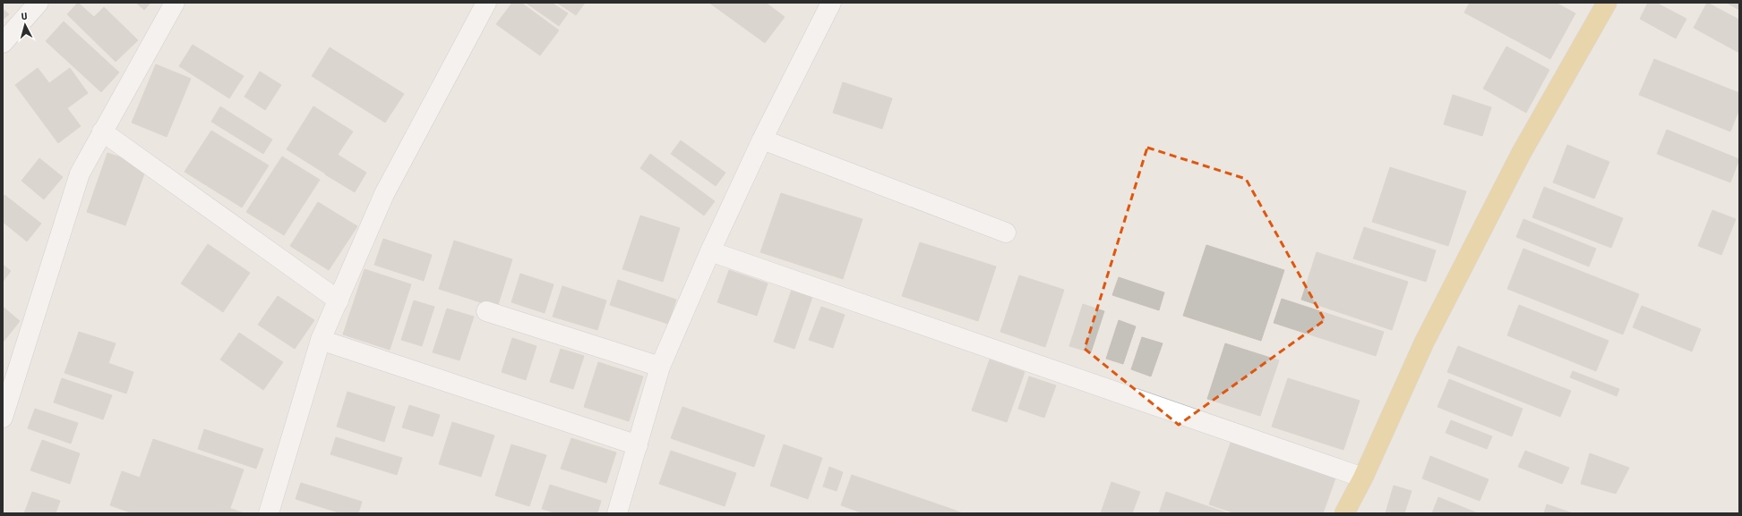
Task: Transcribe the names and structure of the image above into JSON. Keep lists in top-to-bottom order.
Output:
{
  "north": "top"
}
